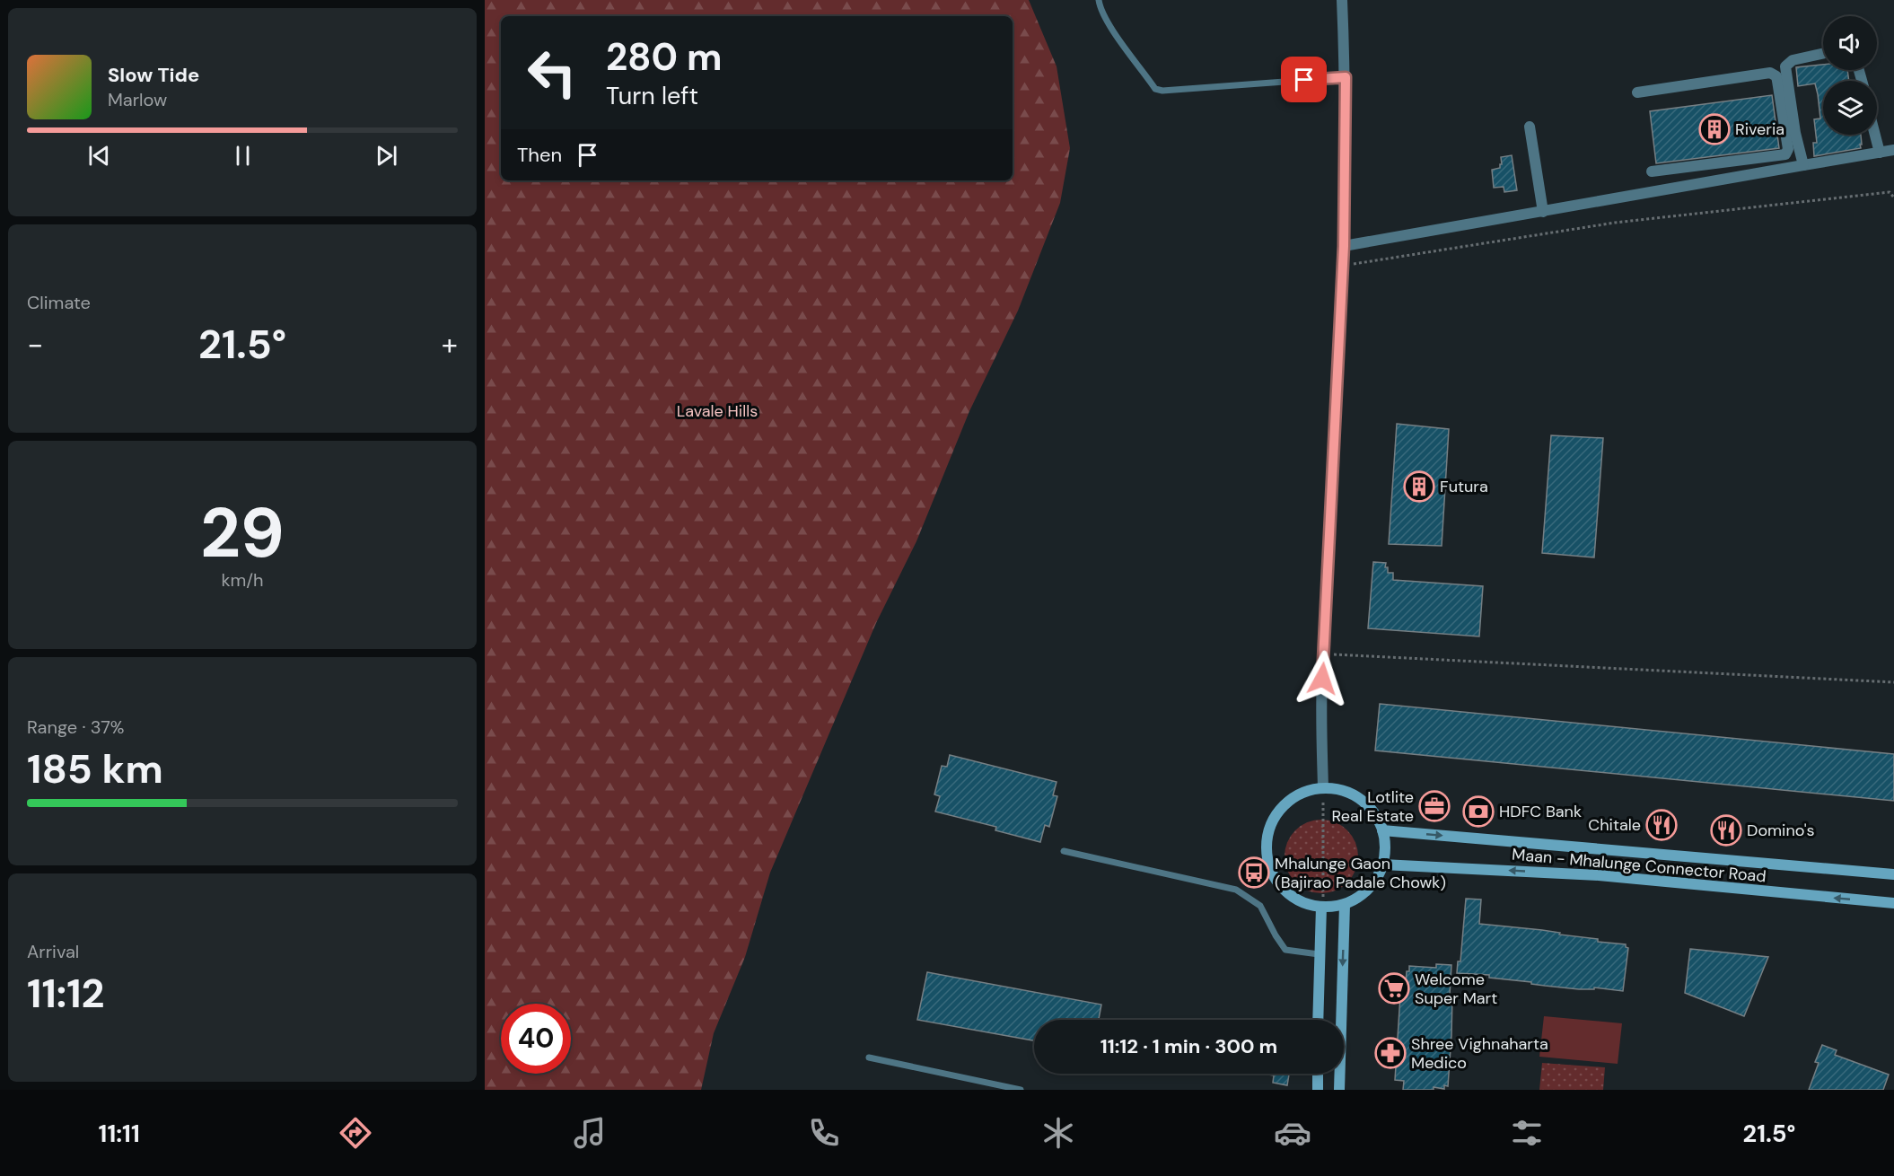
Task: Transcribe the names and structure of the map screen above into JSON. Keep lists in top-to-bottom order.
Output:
{
  "streets": {
    "main road": ["Maan - Mhalunge Connector Road"]
  },
  "parks": ["Lavale Hills"],
  "places": {
    "building": ["Riveria", "Futura"],
    "office": ["Lotlite Real Estate"],
    "bank": ["HDFC Bank"],
    "restaurant": ["Chitale", "Domino's"],
    "bus stop": ["Mhalunge Gaon (Bajirao Padale Chowk)"],
    "supermarket": ["Welcome Super Mart"],
    "pharmacy": ["Shree Vighnaharta Medico"]
  },
  "page": {
    "turn": ["280 m", "Turn left"],
    "song": ["Slow Tide", "Marlow"],
    "then": "Then",
    "tile": [
      "Climate",
      ["29", "km/h"],
      ["Range · 37%", "185 km"],
      ["Arrival", "11:12"]
    ],
    "heat": ["−", "21.5°", "+"],
    "limit": "40",
    "trip": "11:12 · 1 min · 300 m",
    "tabs": ["11:11", "21.5°"]
  }
}
